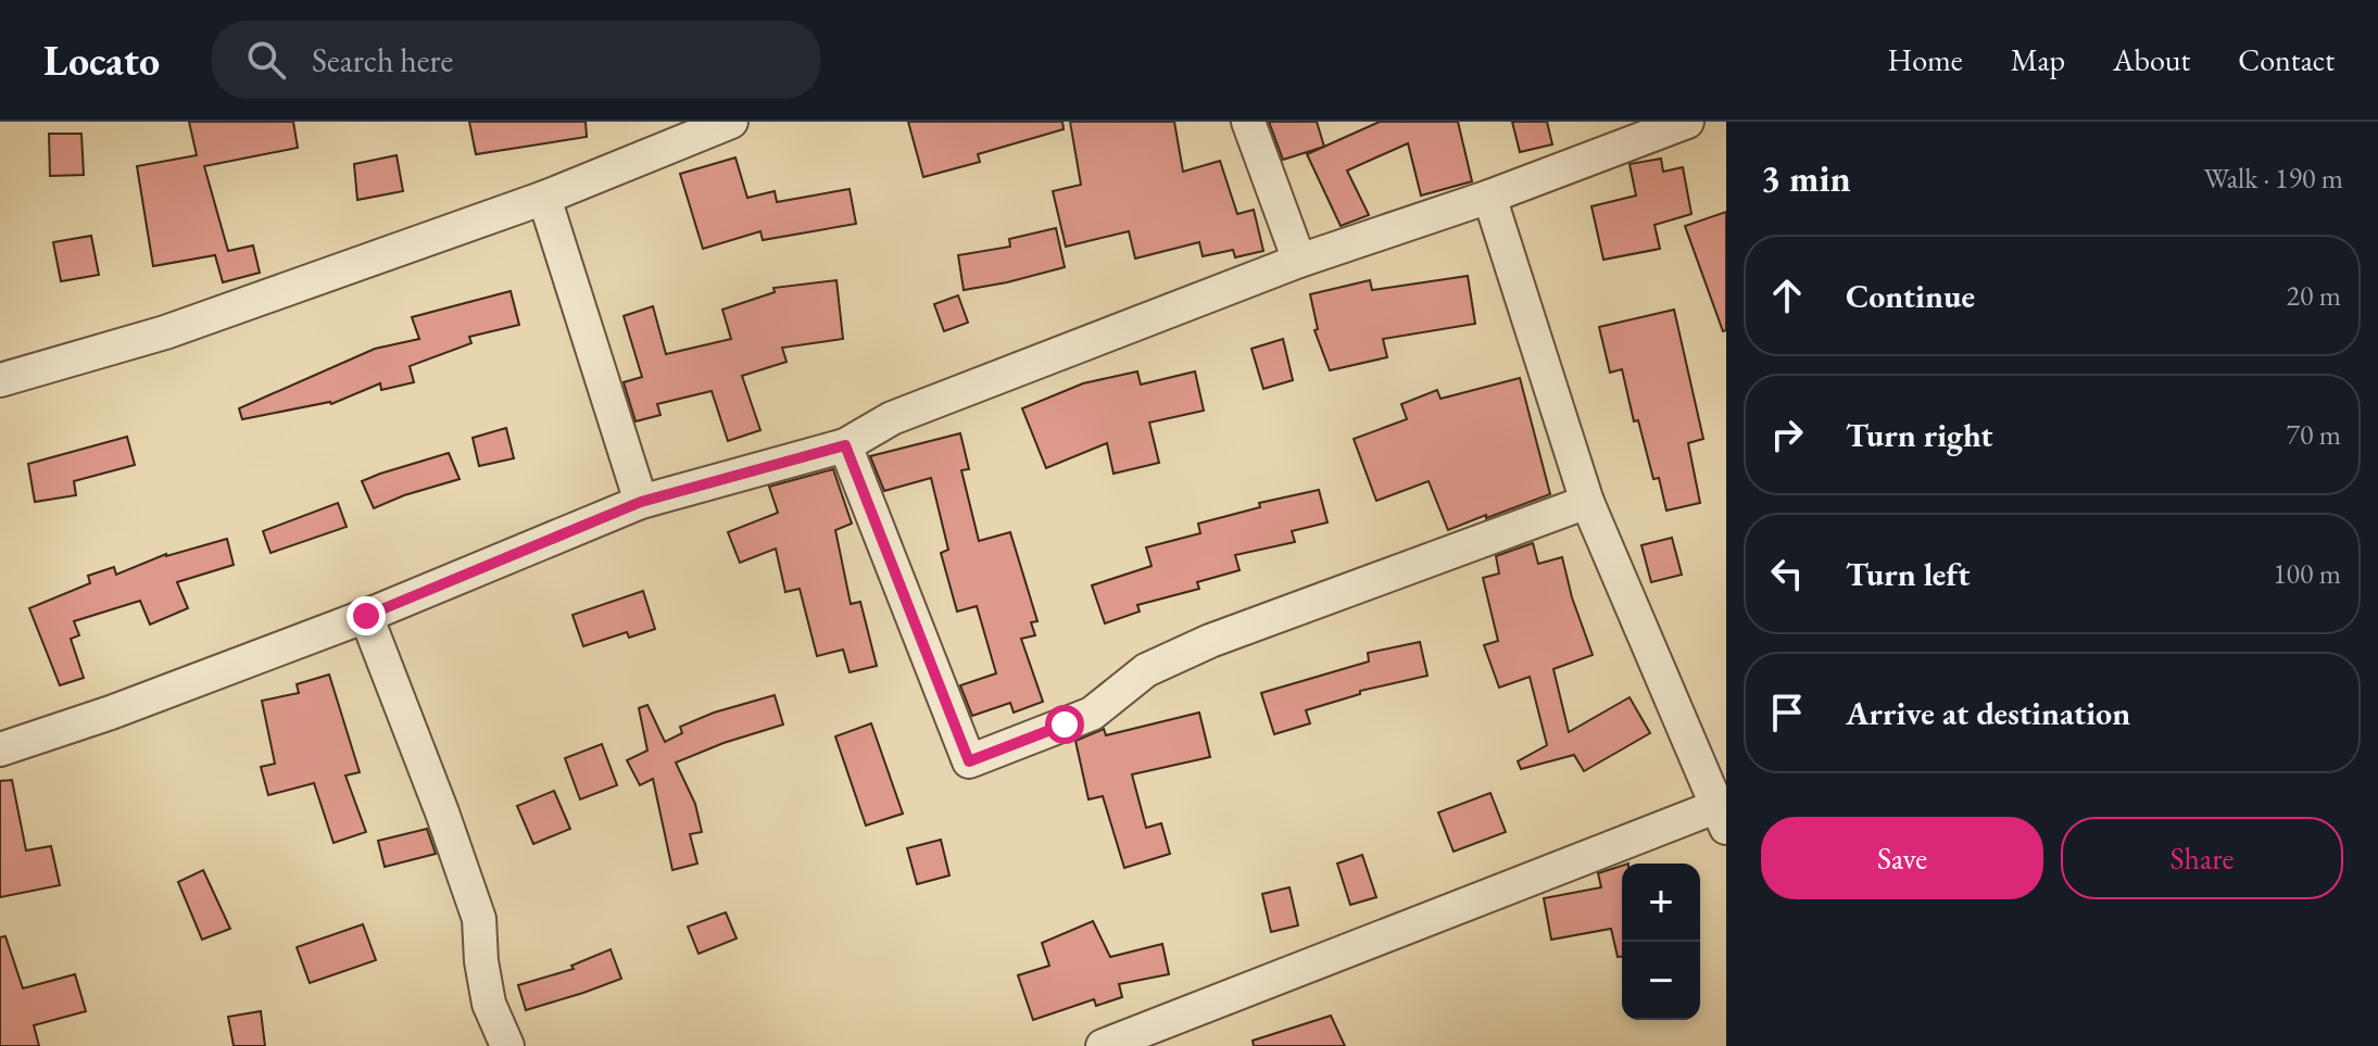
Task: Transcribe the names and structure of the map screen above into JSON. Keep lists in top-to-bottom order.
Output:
{
  "page": {
    "header": "Locato",
    "search": "Search here",
    "nav": [
      "Home",
      "Map",
      "About",
      "Contact"
    ],
    "heading": ["3 min", "Walk · 190 m"],
    "list": [
      ["Continue", "20 m"],
      ["Turn right", "70 m"],
      ["Turn left", "100 m"],
      "Arrive at destination"
    ],
    "buttons": ["Save", "Share"],
    "map_buttons": ["+", "−"]
  }
}
